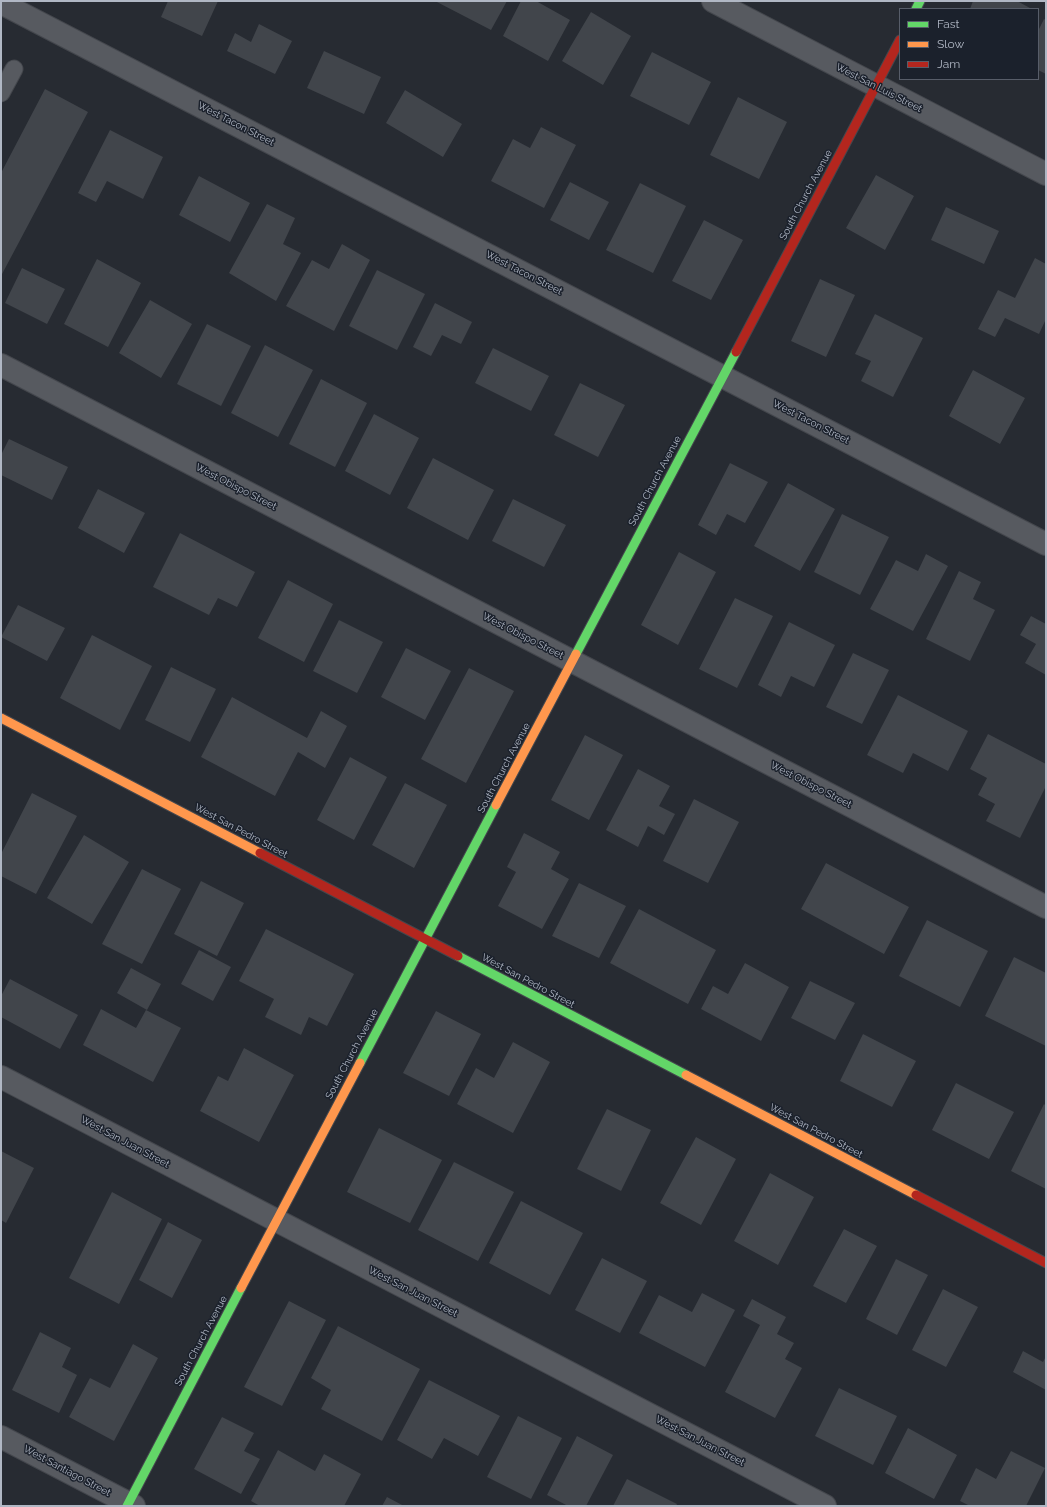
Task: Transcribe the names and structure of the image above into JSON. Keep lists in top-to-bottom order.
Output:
{
  "streets": {
    "street": [
      "West San Luis Street",
      "West Tacon Street",
      "South Church Avenue",
      "West Obispo Street",
      "West San Pedro Street",
      "West San Juan Street",
      "West Santiago Street"
    ]
  },
  "crossings": [
    ["West San Luis Street", "South Church Avenue"],
    ["West Tacon Street", "South Church Avenue"],
    ["South Church Avenue", "West Obispo Street"],
    ["South Church Avenue", "West San Pedro Street"],
    ["South Church Avenue", "West San Juan Street"],
    ["South Church Avenue", "West Santiago Street"]
  ],
  "legend": ["Fast", "Slow", "Jam"]
}
